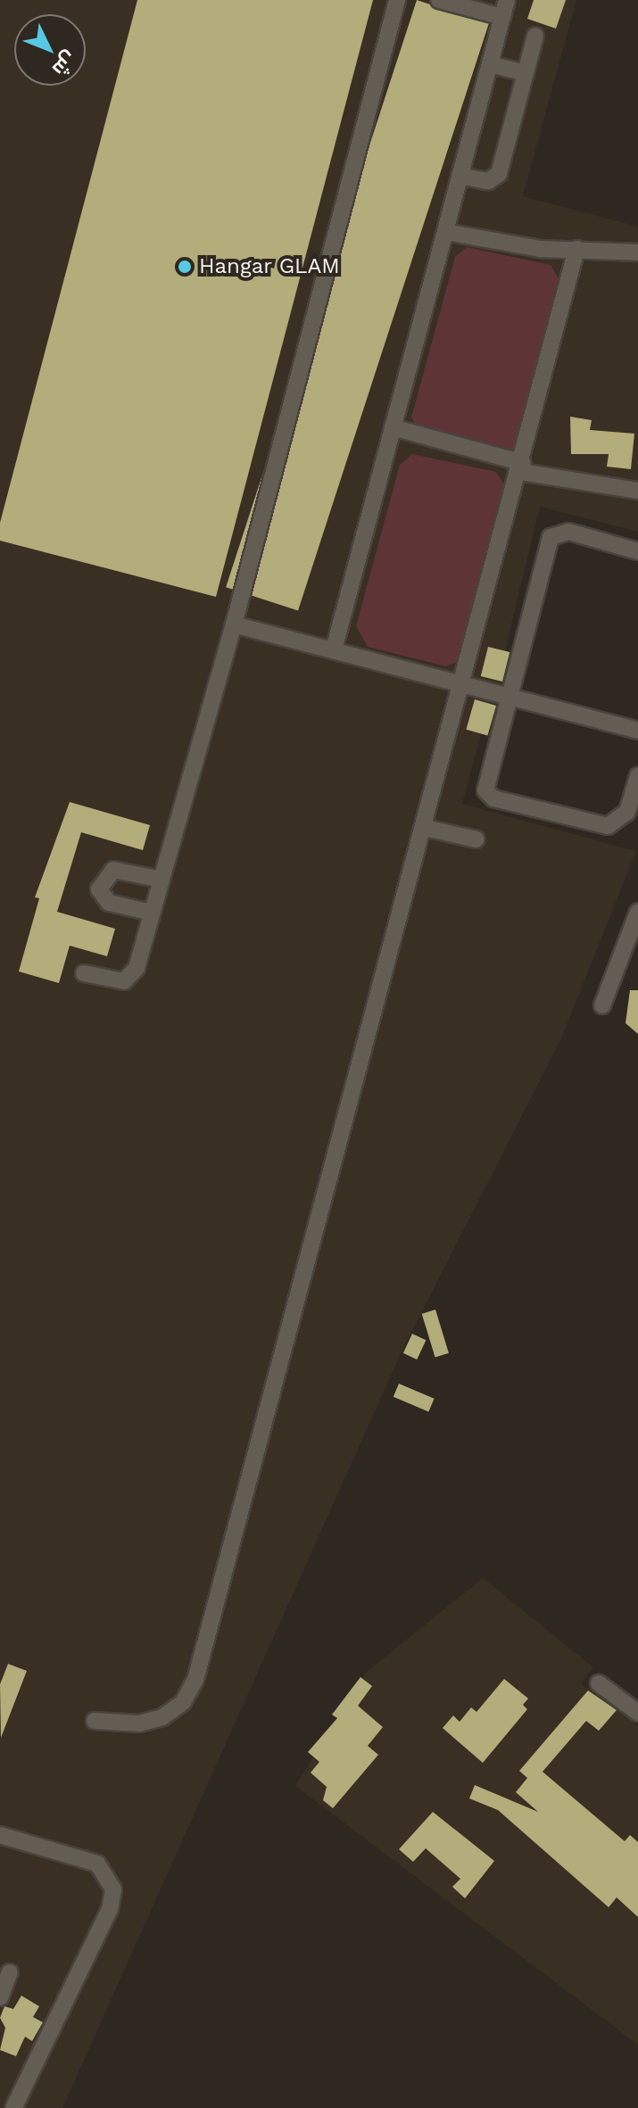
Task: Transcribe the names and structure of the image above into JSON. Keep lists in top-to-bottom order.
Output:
{
  "places": ["Hangar GLAM"],
  "north": "bottom right"
}
